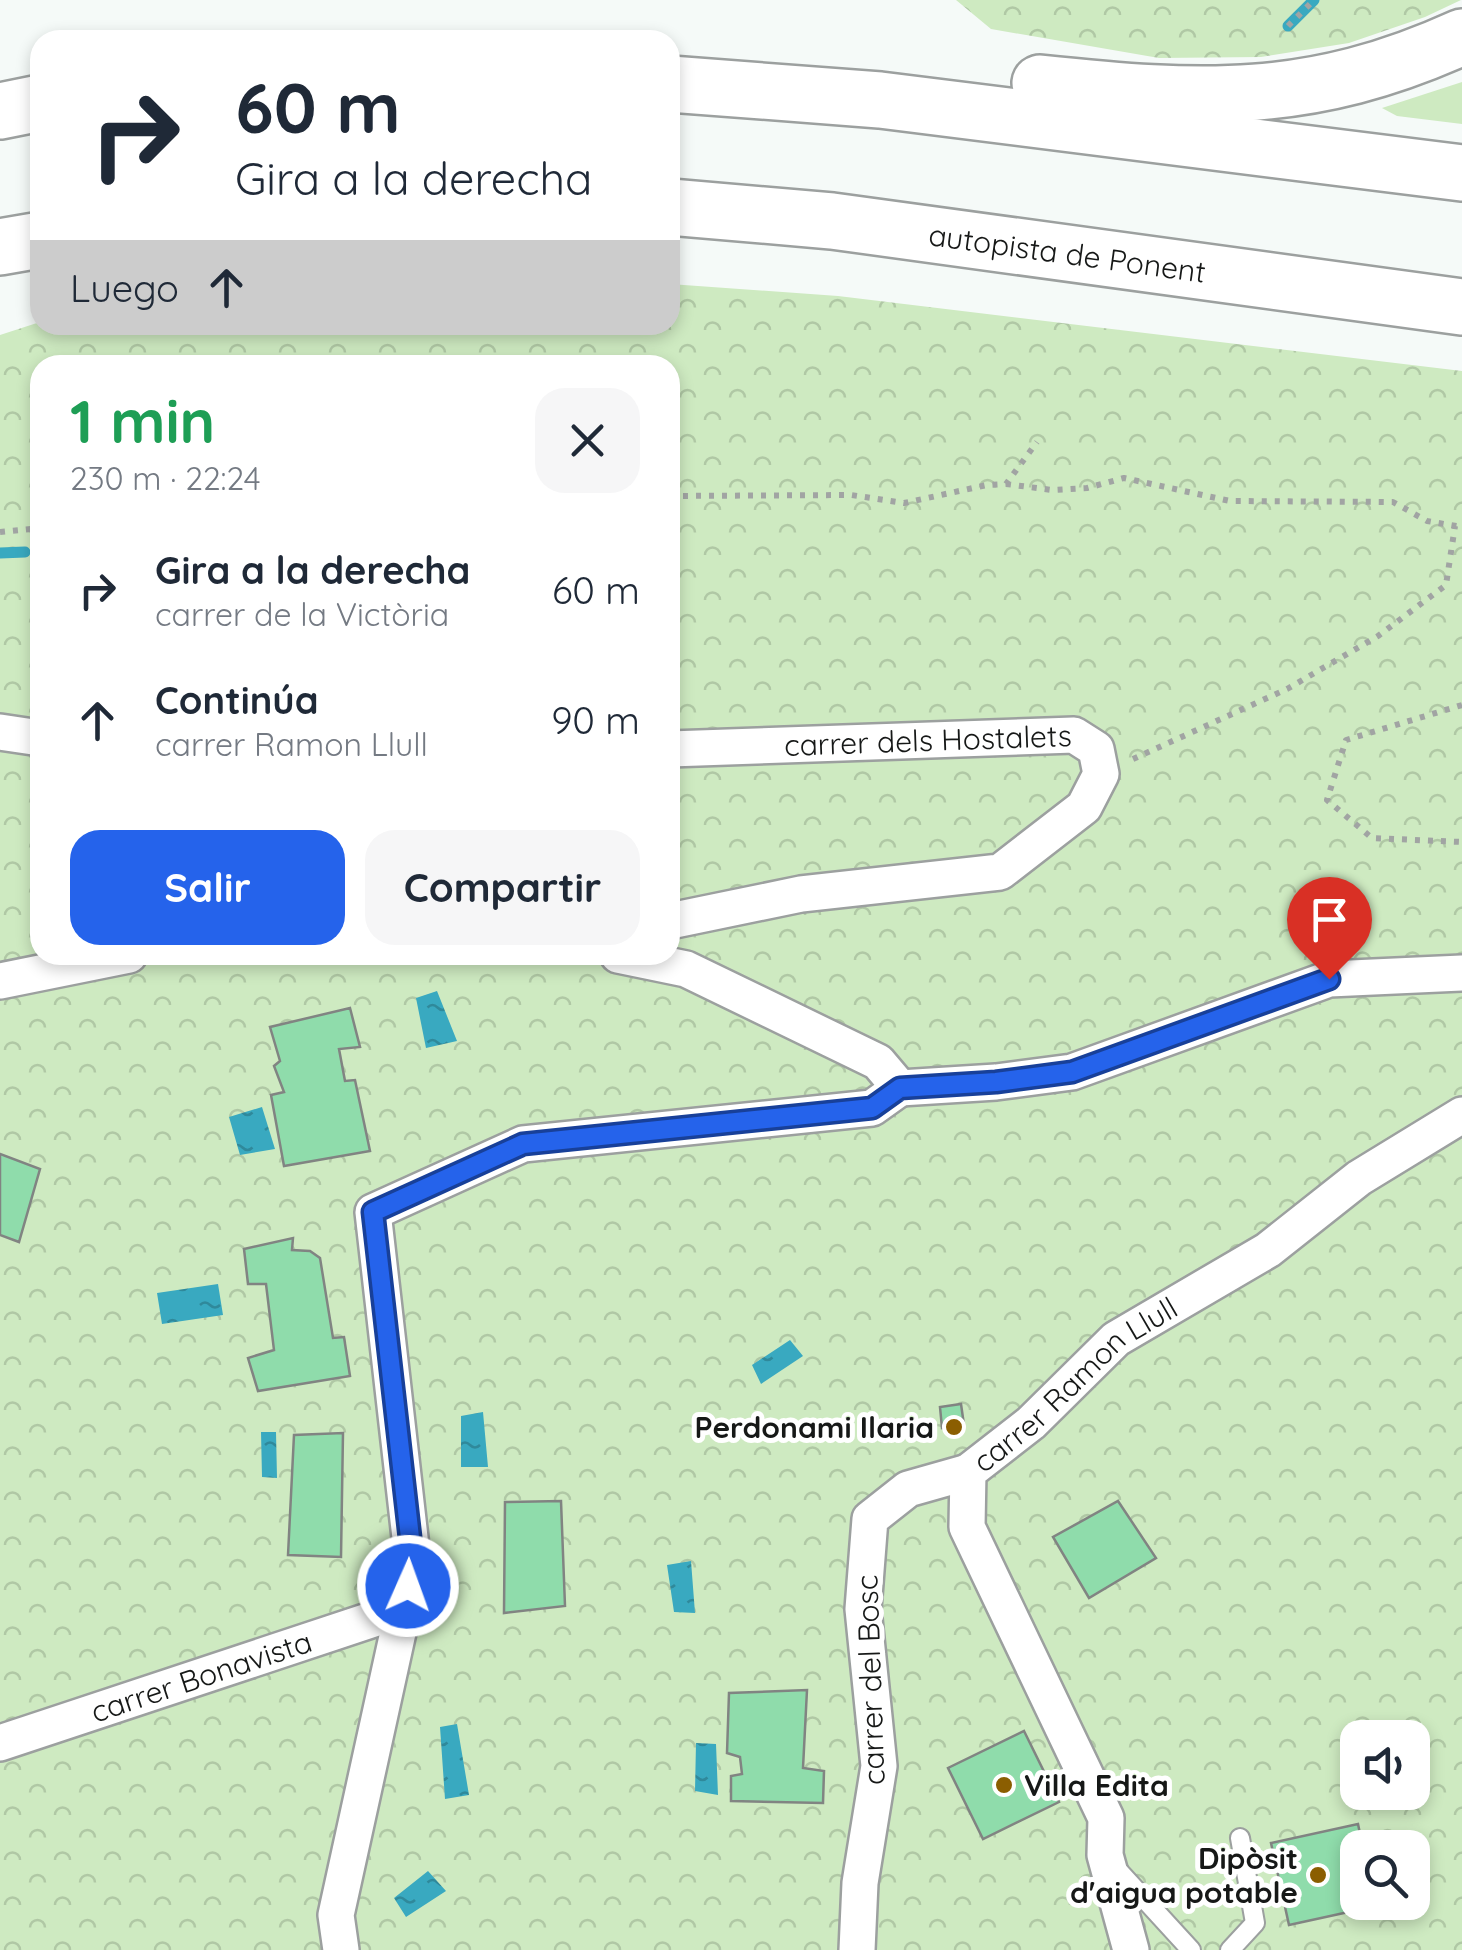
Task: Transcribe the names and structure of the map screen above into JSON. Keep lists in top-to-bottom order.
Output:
{
  "streets": {
    "highway": ["autopista de Ponent"],
    "street": [
      "carrer dels Hostalets",
      "carrer Ramon Llull",
      "carrer Bonavista",
      "carrer del Bosc"
    ]
  },
  "crossings": [
    ["carrer Ramon Llull", "carrer del Bosc"]
  ],
  "places": ["Perdonami Ilaria", "Villa Edita", "Dipòsit d'aigua potable"],
  "page": {
    "turn": ["60 m", "Gira a la derecha"],
    "then": "Luego",
    "heading": ["1 min", "230 m · 22:24"],
    "list": [
      {
        "name": "Gira a la derecha",
        "note": "carrer de la Victòria",
        "value": "60 m"
      },
      {
        "name": "Continúa",
        "note": "carrer Ramon Llull",
        "value": "90 m"
      }
    ],
    "buttons": ["Salir", "Compartir"]
  }
}
